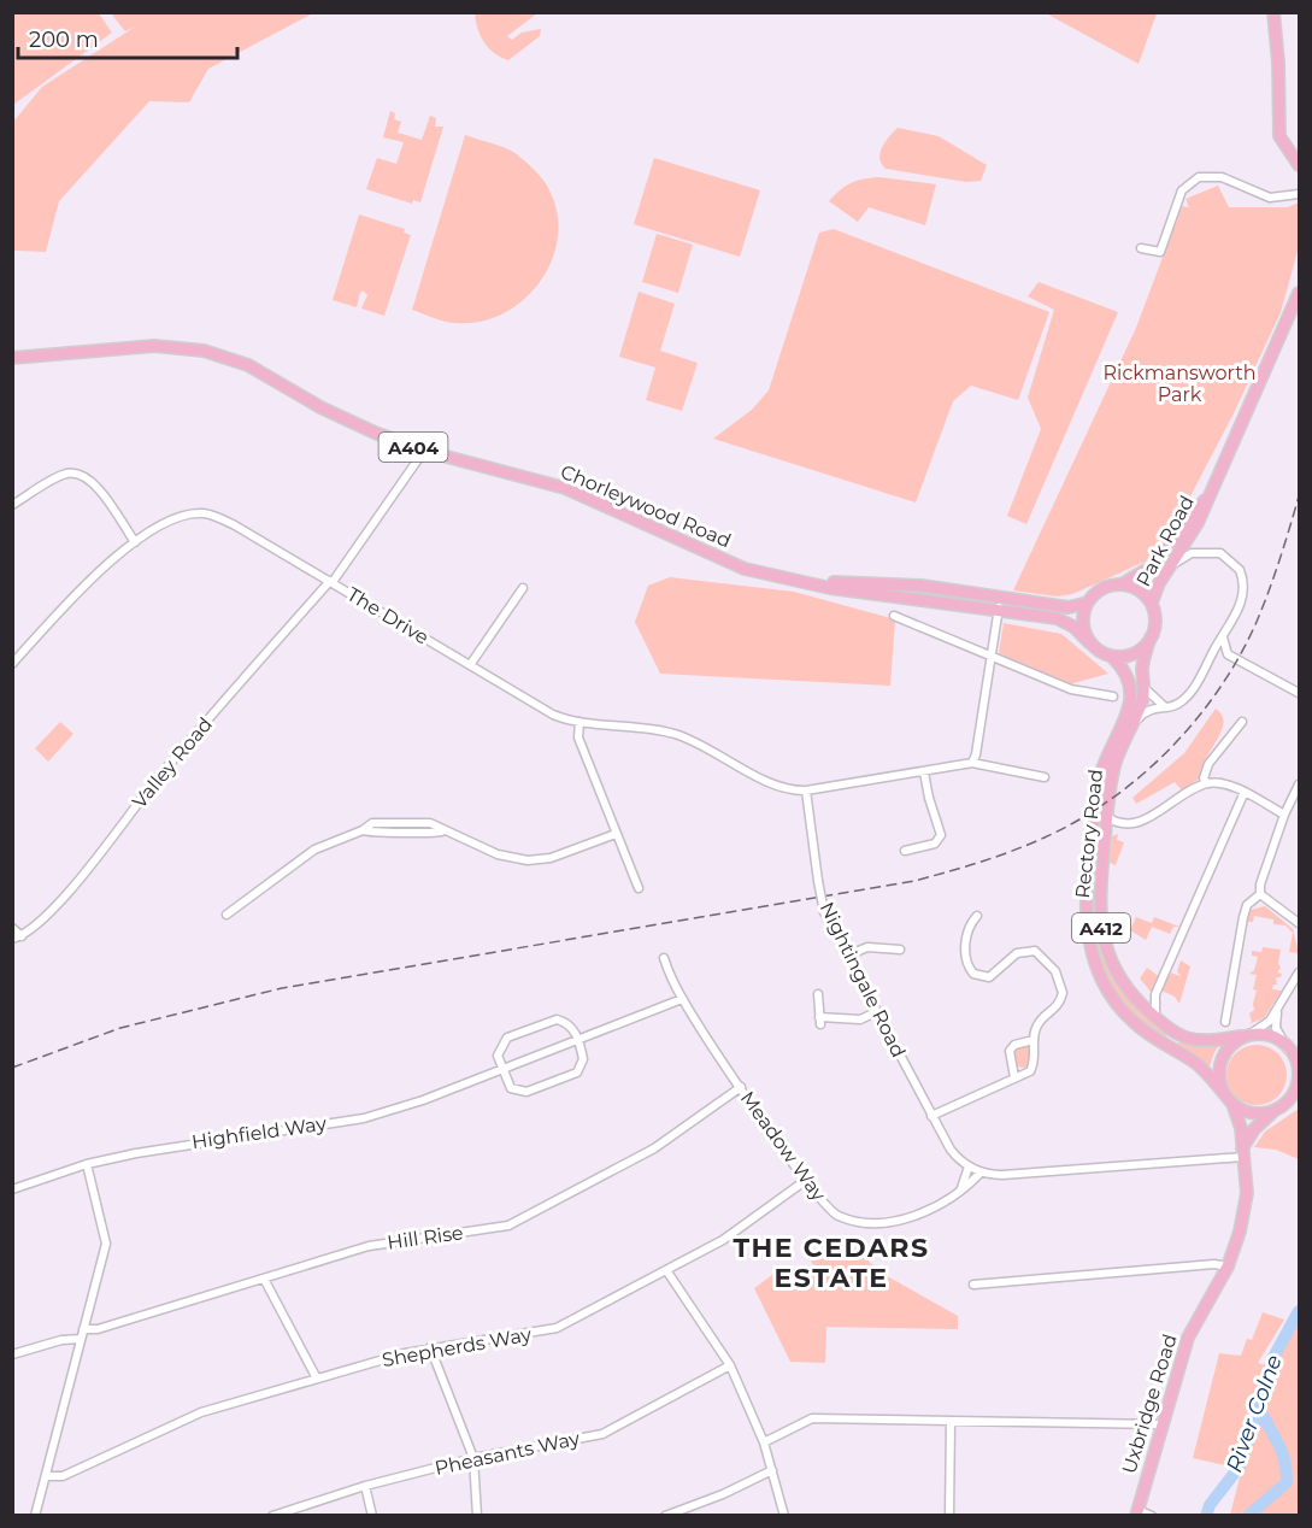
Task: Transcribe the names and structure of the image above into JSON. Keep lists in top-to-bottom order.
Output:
{
  "streets": {
    "main road": [
      "A404",
      "Chorleywood Road",
      "Park Road",
      "Rectory Road",
      "A412",
      "Uxbridge Road"
    ],
    "street": [
      "The Drive",
      "Valley Road",
      "Nightingale Road",
      "Highfield Way",
      "Meadow Way",
      "Hill Rise",
      "Shepherds Way",
      "Pheasants Way"
    ]
  },
  "crossings": [
    ["A404", "Chorleywood Road"],
    ["A404", "Park Road"],
    ["A404", "Rectory Road"],
    ["Chorleywood Road", "Valley Road"],
    ["Park Road", "Rectory Road"],
    ["The Drive", "Valley Road"],
    ["The Drive", "Nightingale Road"],
    ["Rectory Road", "A412"],
    ["A412", "Nightingale Road"],
    ["A412", "Uxbridge Road"],
    ["Nightingale Road", "Meadow Way"],
    ["Nightingale Road", "Uxbridge Road"],
    ["Highfield Way", "Meadow Way"],
    ["Meadow Way", "Hill Rise"],
    ["Meadow Way", "Shepherds Way"]
  ],
  "districts": ["THE CEDARS ESTATE"],
  "water": ["River Colne"],
  "parks": ["Rickmansworth Park"],
  "scale_bar": "200 m"
}
